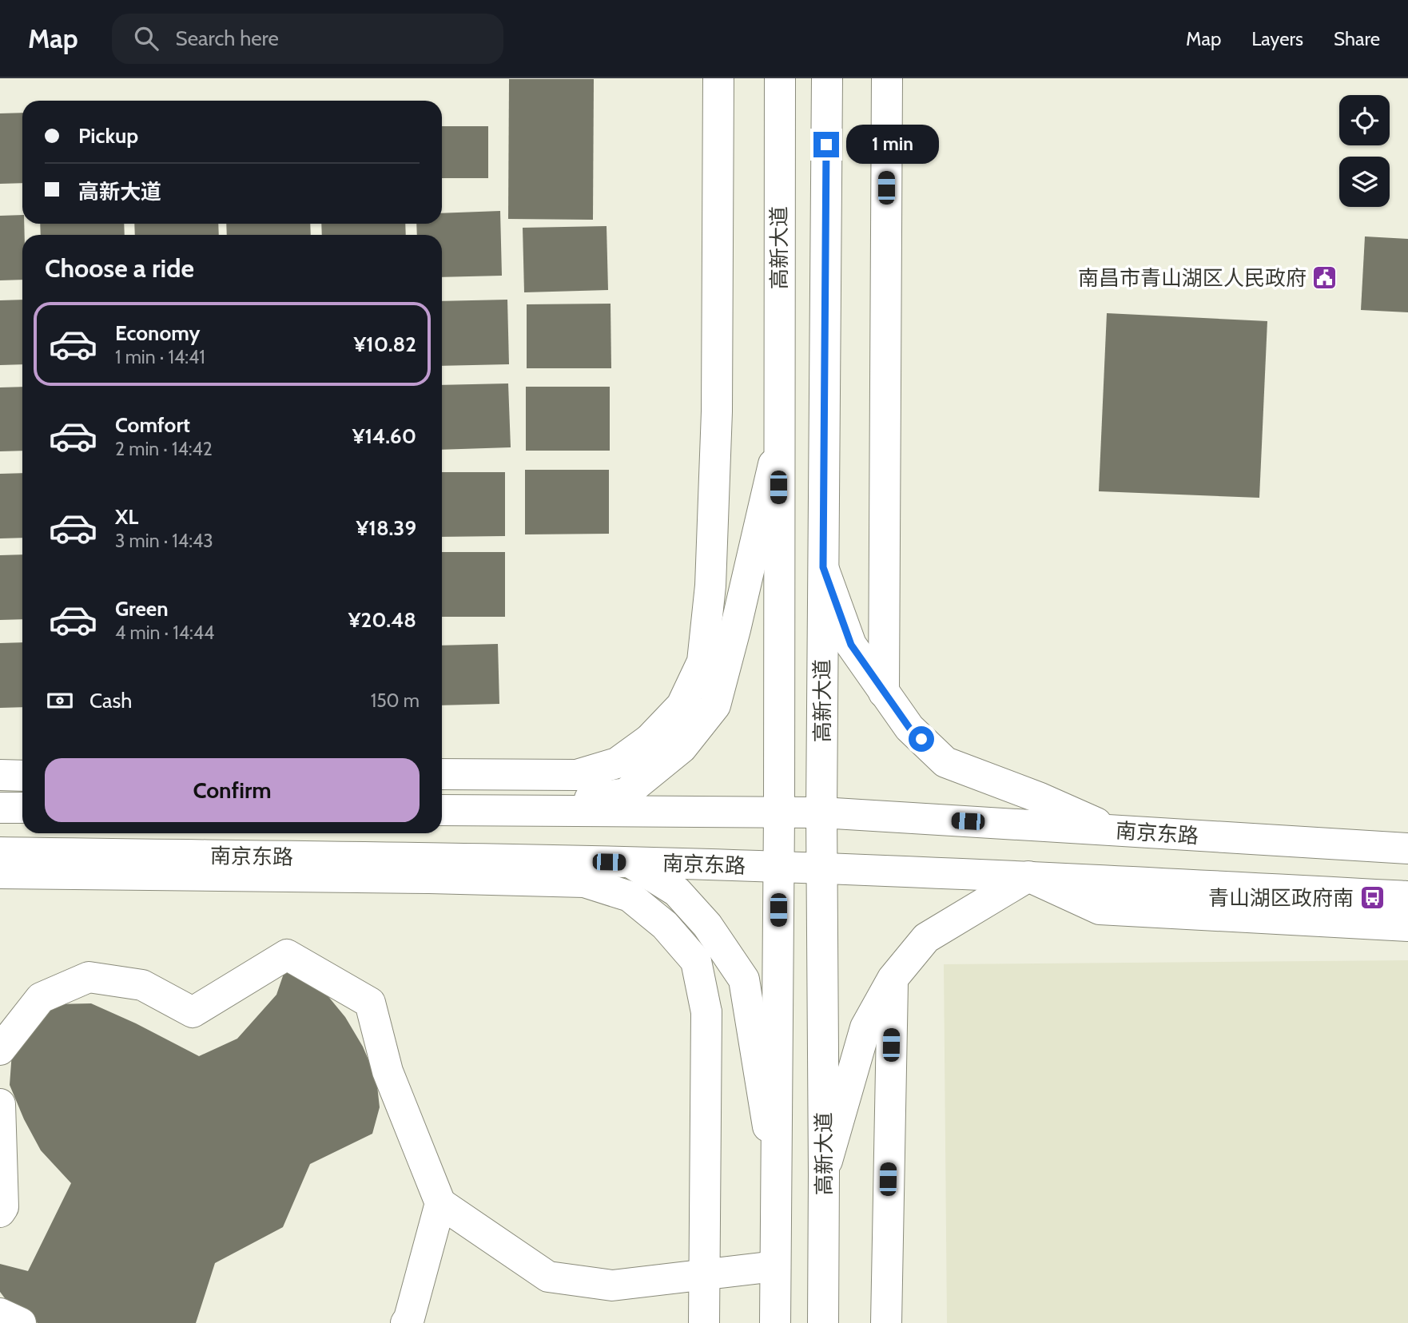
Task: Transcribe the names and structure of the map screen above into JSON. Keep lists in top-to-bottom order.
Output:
{
  "streets": {
    "main road": ["高新大道", "南京东路"]
  },
  "crossings": [
    ["高新大道", "南京东路"]
  ],
  "places": {
    "public building": ["南昌市青山湖区人民政府"],
    "bus stop": ["青山湖区政府南"]
  },
  "page": {
    "header": "Map",
    "search": "Search here",
    "nav": ["Map", "Layers", "Share"],
    "banner": ["Pickup", "高新大道"],
    "bubble": "1 min",
    "heading": "Choose a ride",
    "list": [
      {
        "name": "Economy",
        "note": "1 min · 14:41",
        "value": "¥10.82"
      },
      {
        "name": "Comfort",
        "note": "2 min · 14:42",
        "value": "¥14.60"
      },
      {
        "name": "XL",
        "note": "3 min · 14:43",
        "value": "¥18.39"
      },
      {
        "name": "Green",
        "note": "4 min · 14:44",
        "value": "¥20.48"
      }
    ],
    "pay": ["Cash", "150 m"],
    "buttons": "Confirm"
  }
}
